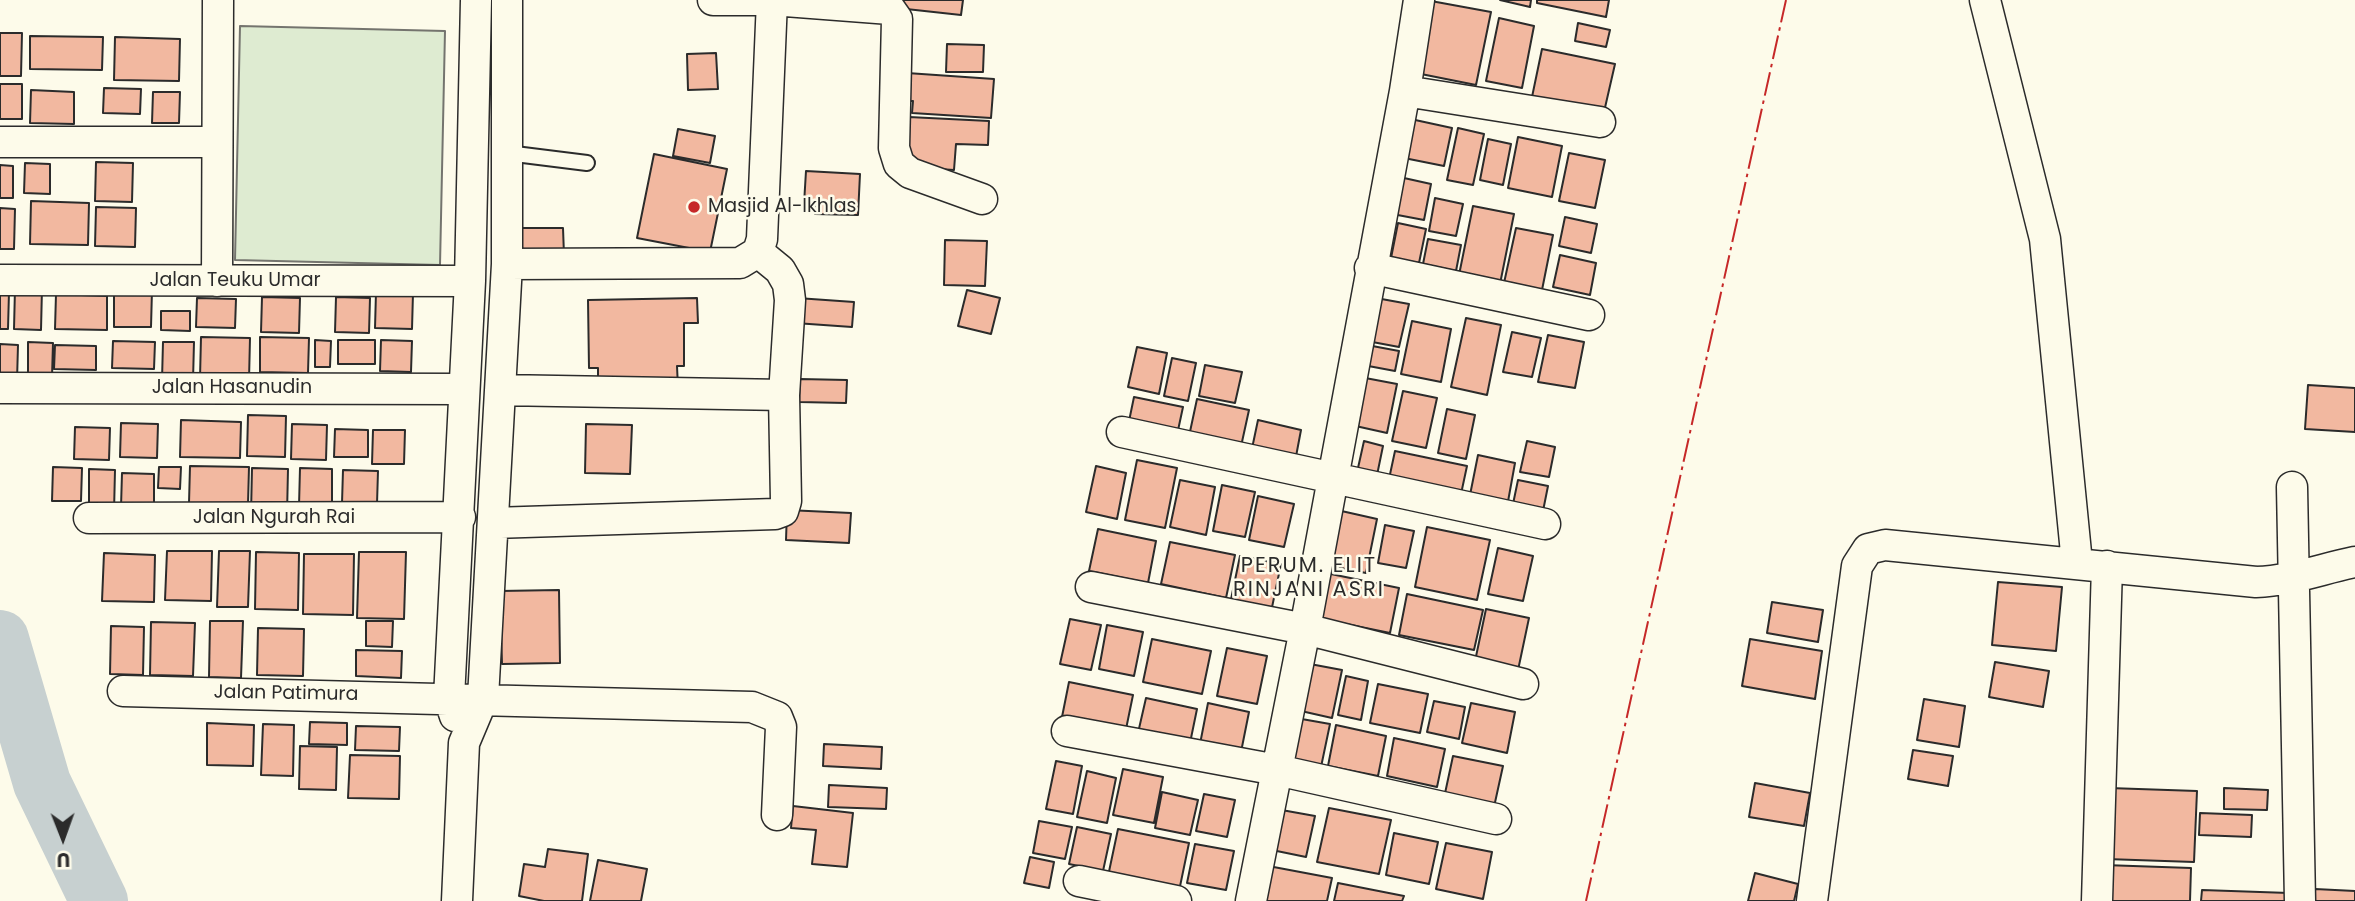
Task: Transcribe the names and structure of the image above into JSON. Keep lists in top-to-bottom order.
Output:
{
  "streets": {
    "street": [
      "Jalan Teuku Umar",
      "Jalan Hasanudin",
      "Jalan Ngurah Rai",
      "Jalan Patimura"
    ]
  },
  "districts": ["PERUM. ELIT RINJANI ASRI"],
  "places": ["Masjid Al-Ikhlas"],
  "north": "bottom"
}
